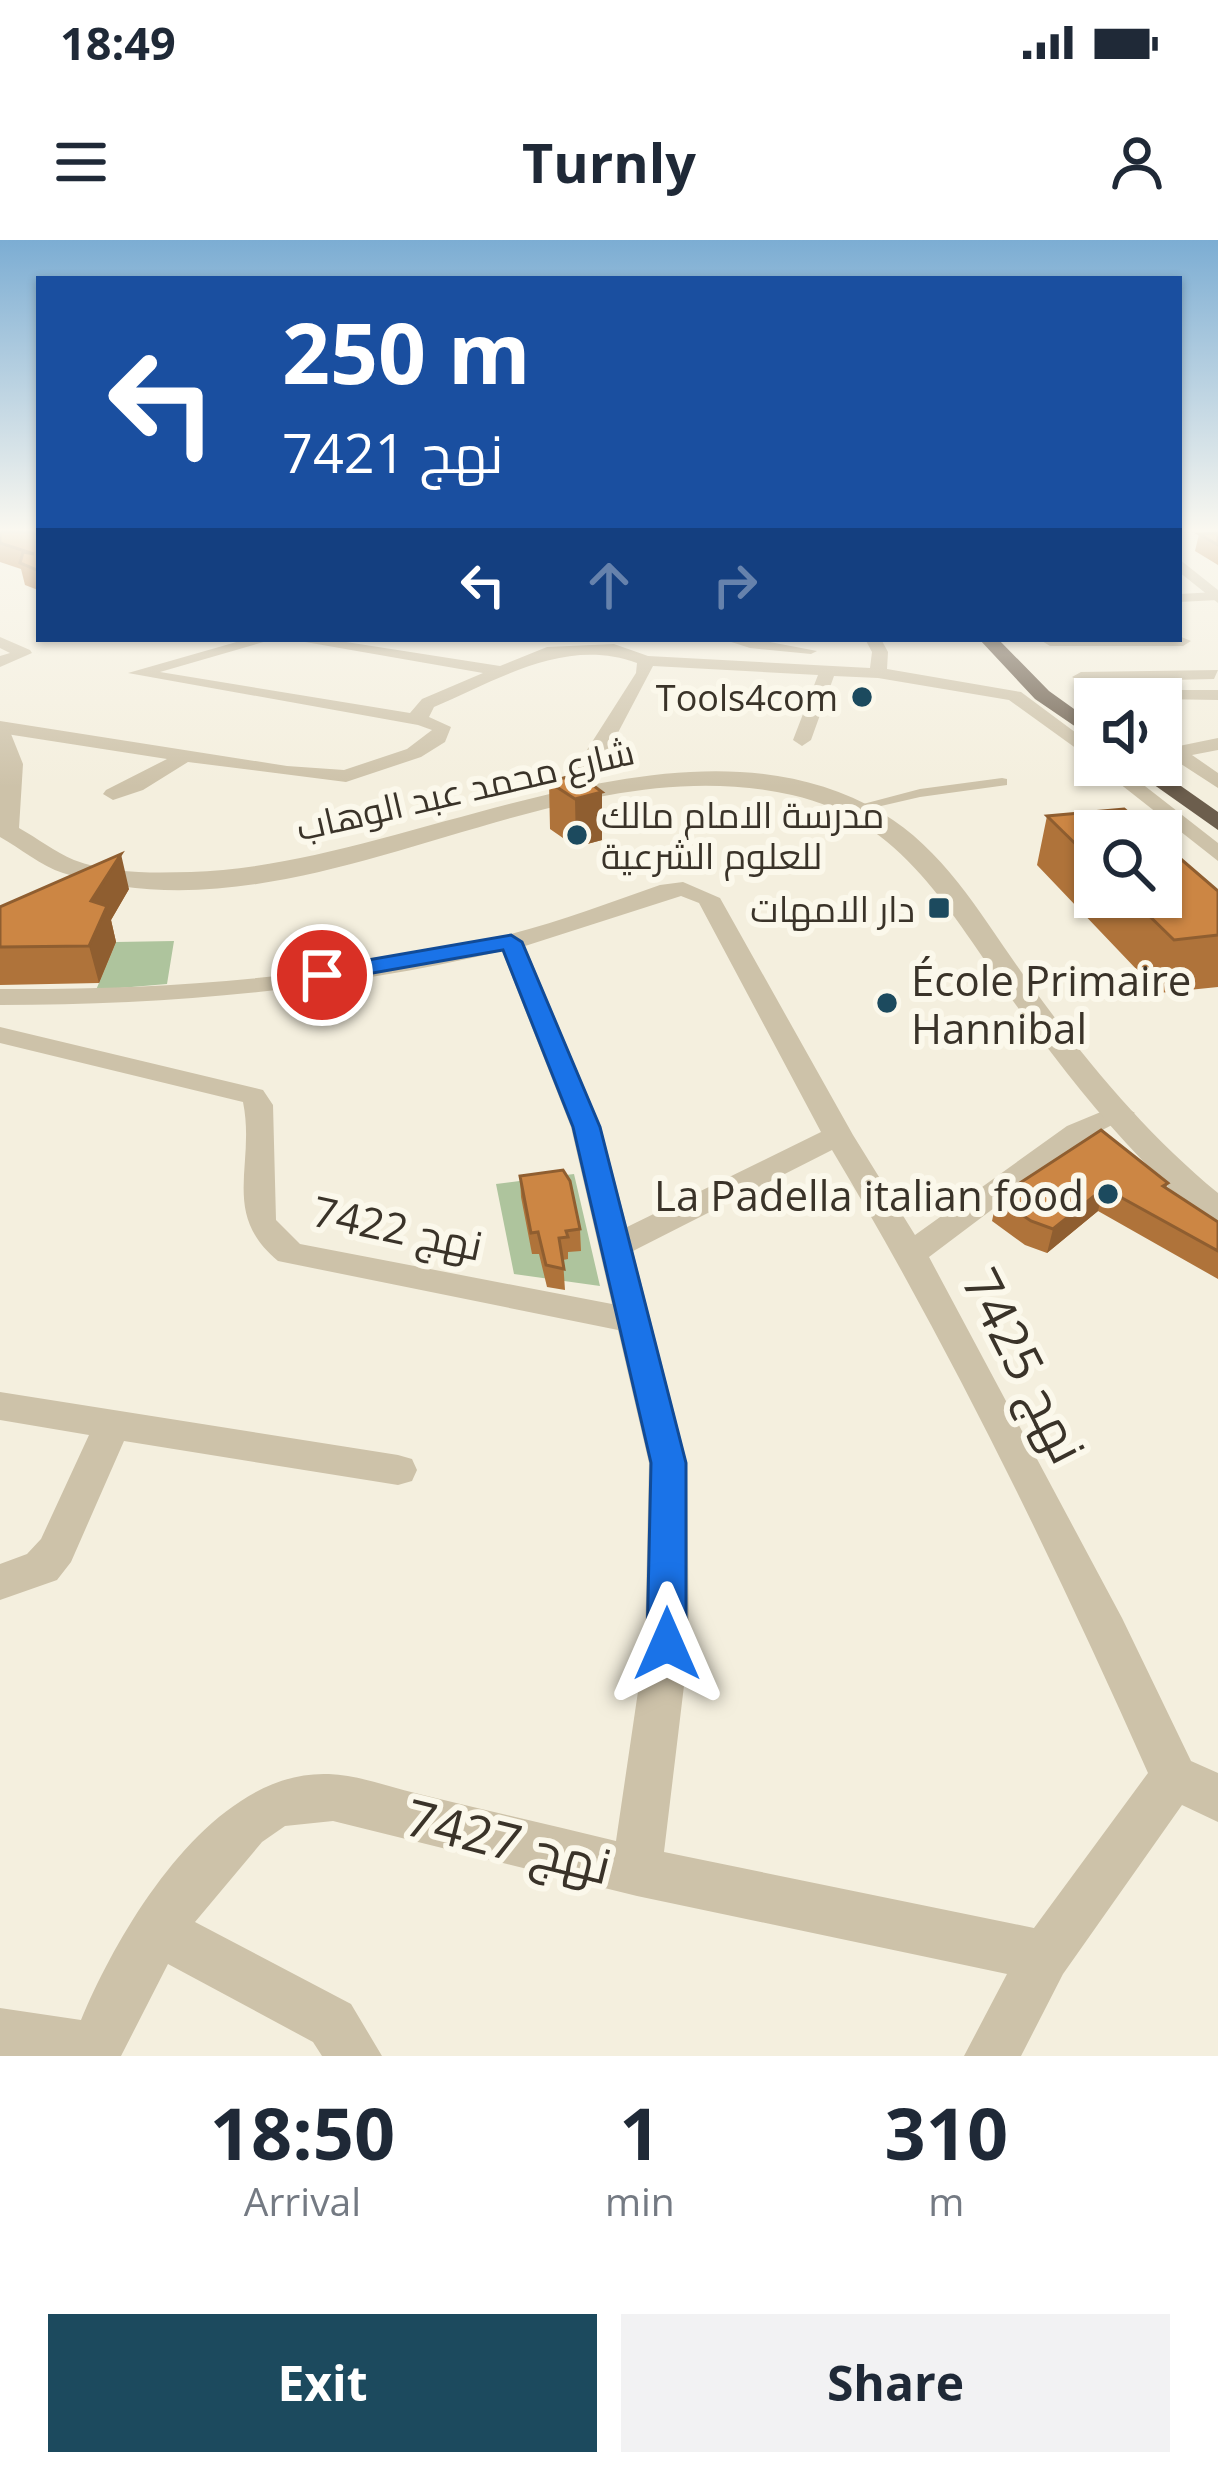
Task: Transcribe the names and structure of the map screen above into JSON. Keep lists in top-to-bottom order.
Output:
{
  "streets": {
    "street": [
      "شارع محمد عبد الوهاب",
      "نهج 7422",
      "نهج 7425",
      "نهج 7427"
    ]
  },
  "places": {
    "other": [
      "Tools4com",
      "مدرسة الامام مالك للعلوم الشرعية",
      "École Primaire Hannibal",
      "La Padella italian food"
    ],
    "transit": ["دار الامهات"]
  },
  "page": {
    "status": "18:49",
    "header": "Turnly",
    "turn": ["250 m", "نهج 7421"],
    "eta": [
      "18:50",
      "Arrival",
      "1",
      "min",
      "310",
      "m"
    ],
    "buttons": ["Exit", "Share"]
  }
}
